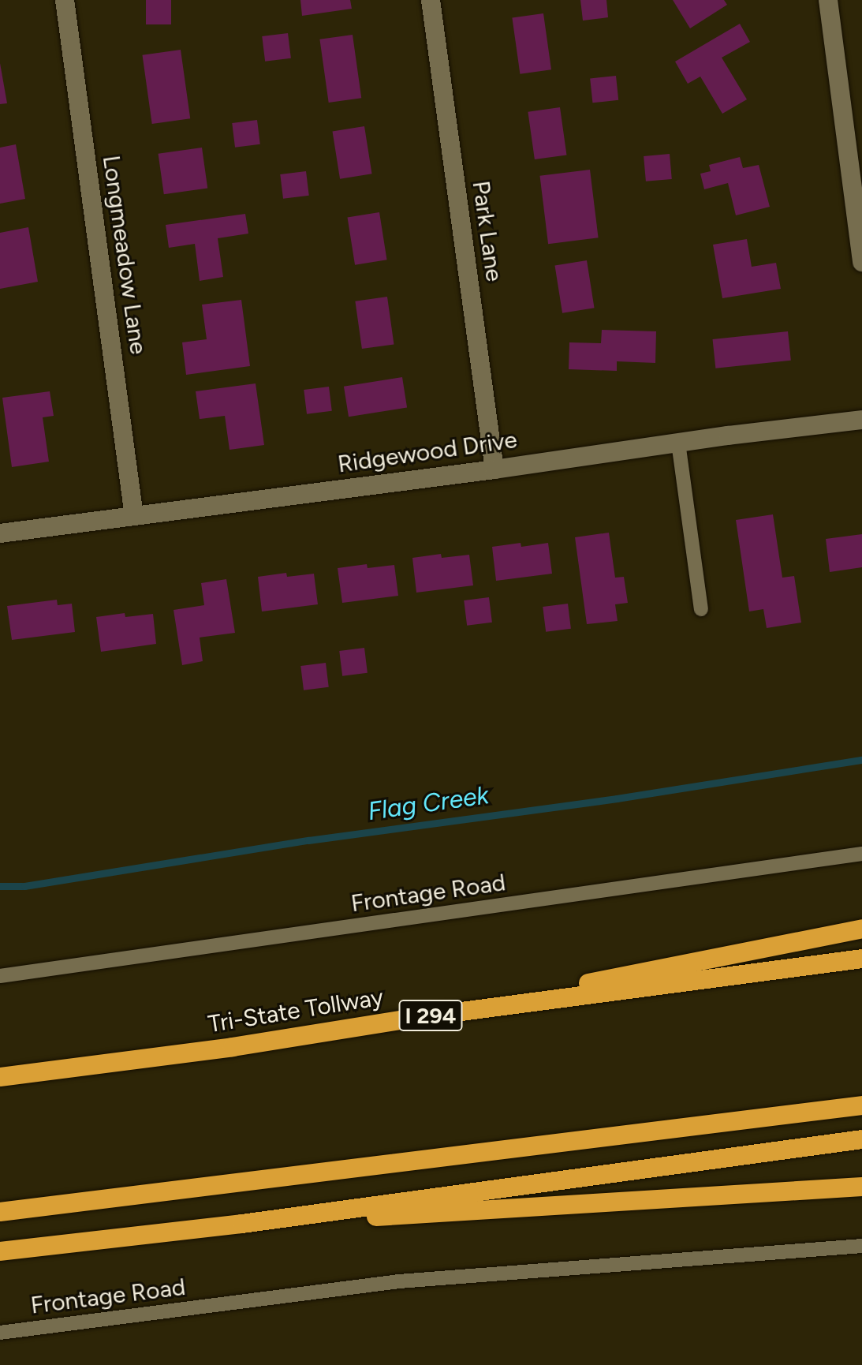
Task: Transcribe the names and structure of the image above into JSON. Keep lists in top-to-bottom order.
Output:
{
  "streets": {
    "highway": ["Tri-State Tollway", "I 294"],
    "street": ["Park Lane", "Longmeadow Lane", "Ridgewood Drive"],
    "lane": ["Frontage Road"]
  },
  "crossings": [
    ["Park Lane", "Ridgewood Drive"],
    ["Longmeadow Lane", "Ridgewood Drive"]
  ],
  "water": ["Flag Creek"]
}
